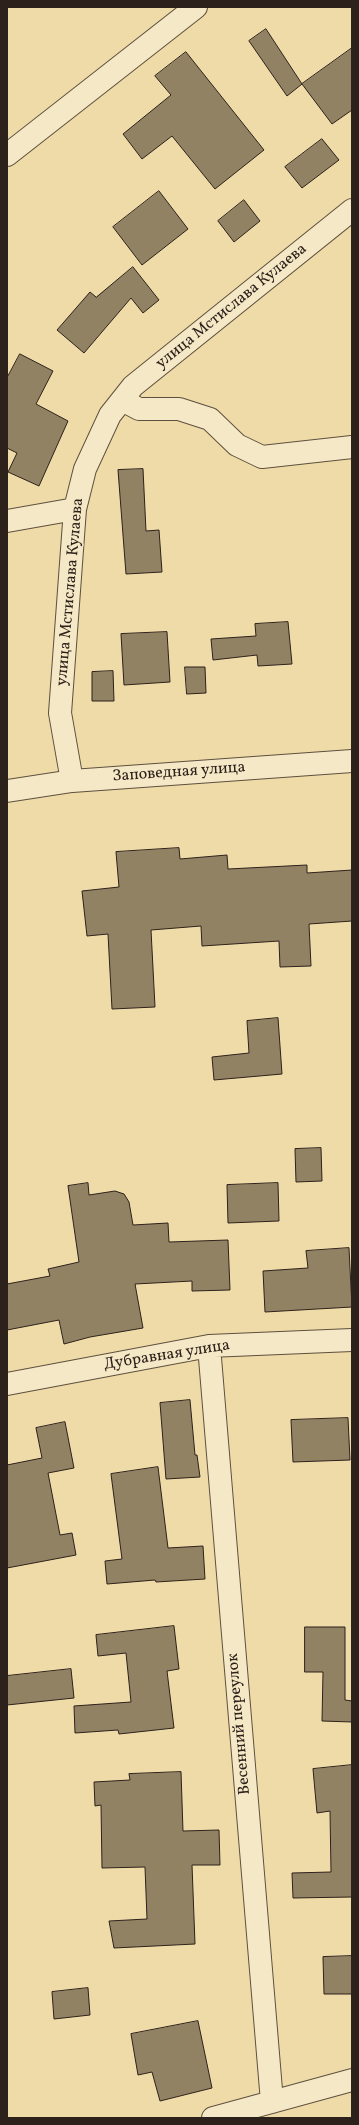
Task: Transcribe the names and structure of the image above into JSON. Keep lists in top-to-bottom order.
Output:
{
  "streets": {
    "street": [
      "улица Мстислава Кулаева",
      "Заповедная улица",
      "Дубравная улица",
      "Весенний переулок"
    ]
  },
  "crossings": [
    ["улица Мстислава Кулаева", "Заповедная улица"],
    ["Дубравная улица", "Весенний переулок"]
  ]
}
